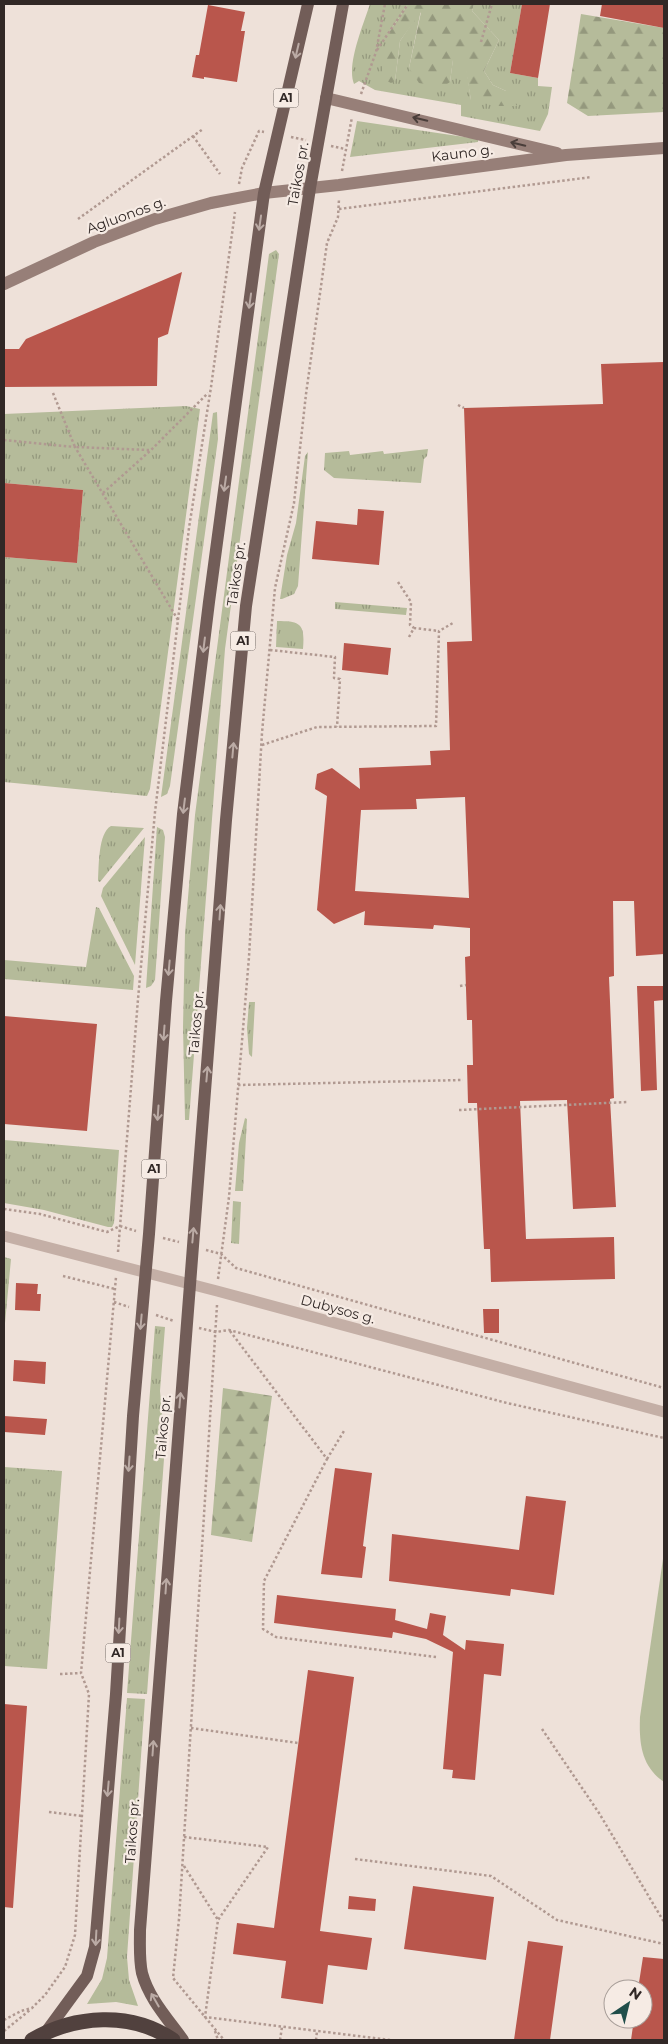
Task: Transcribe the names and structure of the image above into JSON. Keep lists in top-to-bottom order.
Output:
{
  "streets": {
    "highway": ["A1"],
    "main road": ["Kauno g.", "Taikos pr.", "Agluonos g."],
    "street": ["Dubysos g."]
  },
  "crossings": [
    ["A1", "Taikos pr."],
    ["Kauno g.", "Taikos pr."],
    ["Kauno g.", "Agluonos g."],
    ["Taikos pr.", "Agluonos g."],
    ["Taikos pr.", "Dubysos g."]
  ],
  "north": "top right"
}
